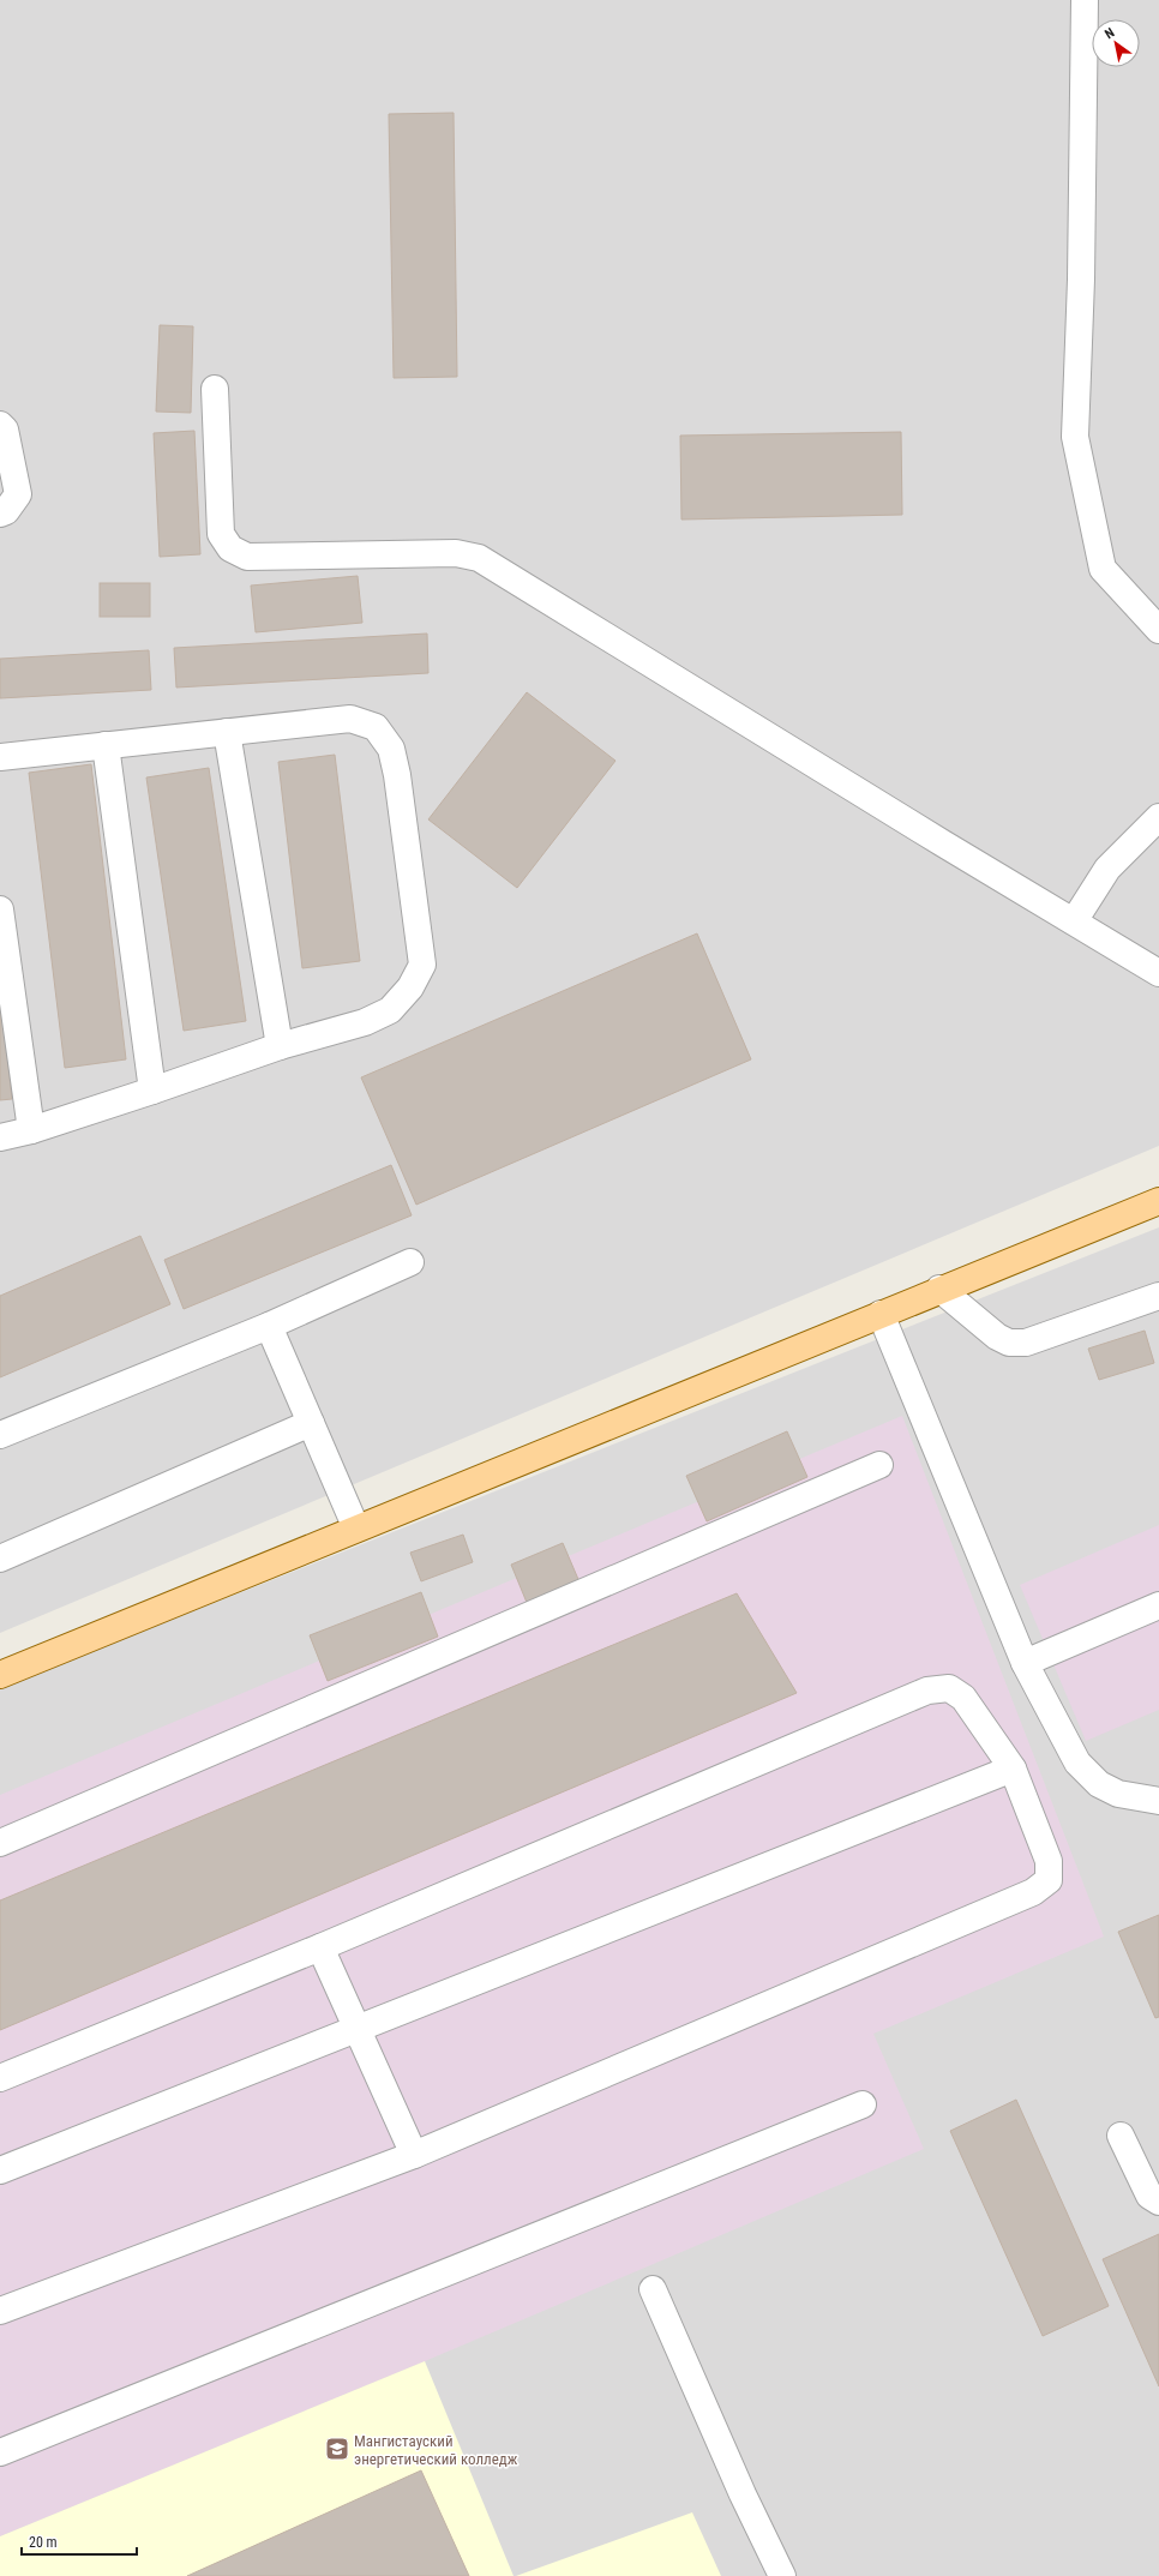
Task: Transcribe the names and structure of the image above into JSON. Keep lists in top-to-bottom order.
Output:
{
  "places": {
    "school or university": ["Мангистауский энергетический колледж"]
  },
  "scale_bar": "20 m",
  "north": "top left"
}
